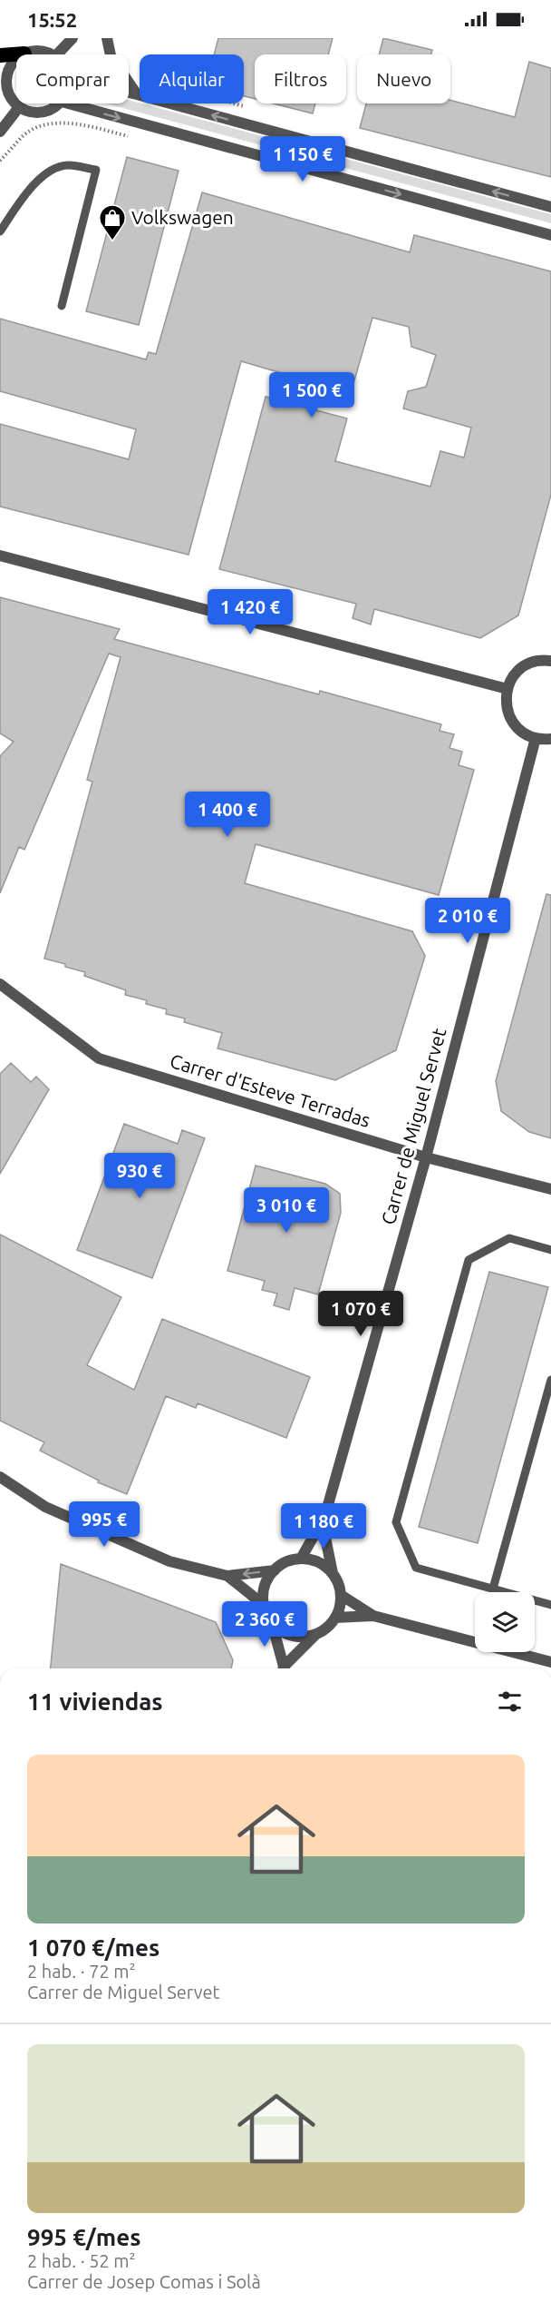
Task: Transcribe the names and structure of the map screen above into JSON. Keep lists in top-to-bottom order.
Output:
{
  "streets": {
    "street": ["Carrer d'Esteve Terradas", "Carrer de Miguel Servet"]
  },
  "crossings": [
    ["Carrer d'Esteve Terradas", "Carrer de Miguel Servet"]
  ],
  "places": {
    "shop": ["Volkswagen"]
  },
  "page": {
    "status": "15:52",
    "chip": [
      "Comprar",
      "Alquilar",
      "Filtros",
      "Nuevo"
    ],
    "price": [
      "1 150 €",
      "1 500 €",
      "1 420 €",
      "1 400 €",
      "2 010 €",
      "930 €",
      "3 010 €",
      "1 070 €",
      "995 €",
      "1 180 €",
      "2 360 €"
    ],
    "heading": "11 viviendas",
    "list": [
      {
        "name": "1 070 €/mes",
        "note": "2 hab. · 72 m² · Carrer de Miguel Servet"
      },
      {
        "name": "995 €/mes",
        "note": "2 hab. · 52 m² · Carrer de Josep Comas i Solà"
      }
    ]
  }
}
